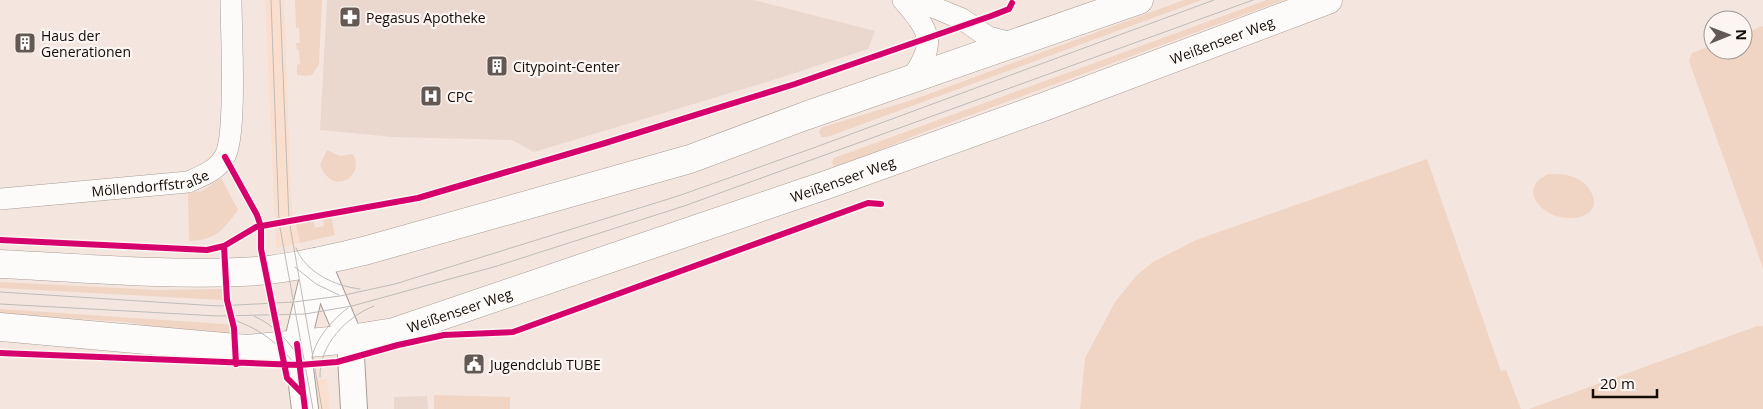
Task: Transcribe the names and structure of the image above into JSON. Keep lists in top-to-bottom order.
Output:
{
  "streets": {
    "main road": ["Weißenseer Weg"],
    "street": ["Möllendorffstraße"]
  },
  "places": {
    "pharmacy": ["Pegasus Apotheke"],
    "building": ["Haus der Generationen", "Citypoint-Center"],
    "hospital": ["CPC"],
    "public building": ["Jugendclub TUBE"]
  },
  "scale_bar": "20 m",
  "north": "right"
}
